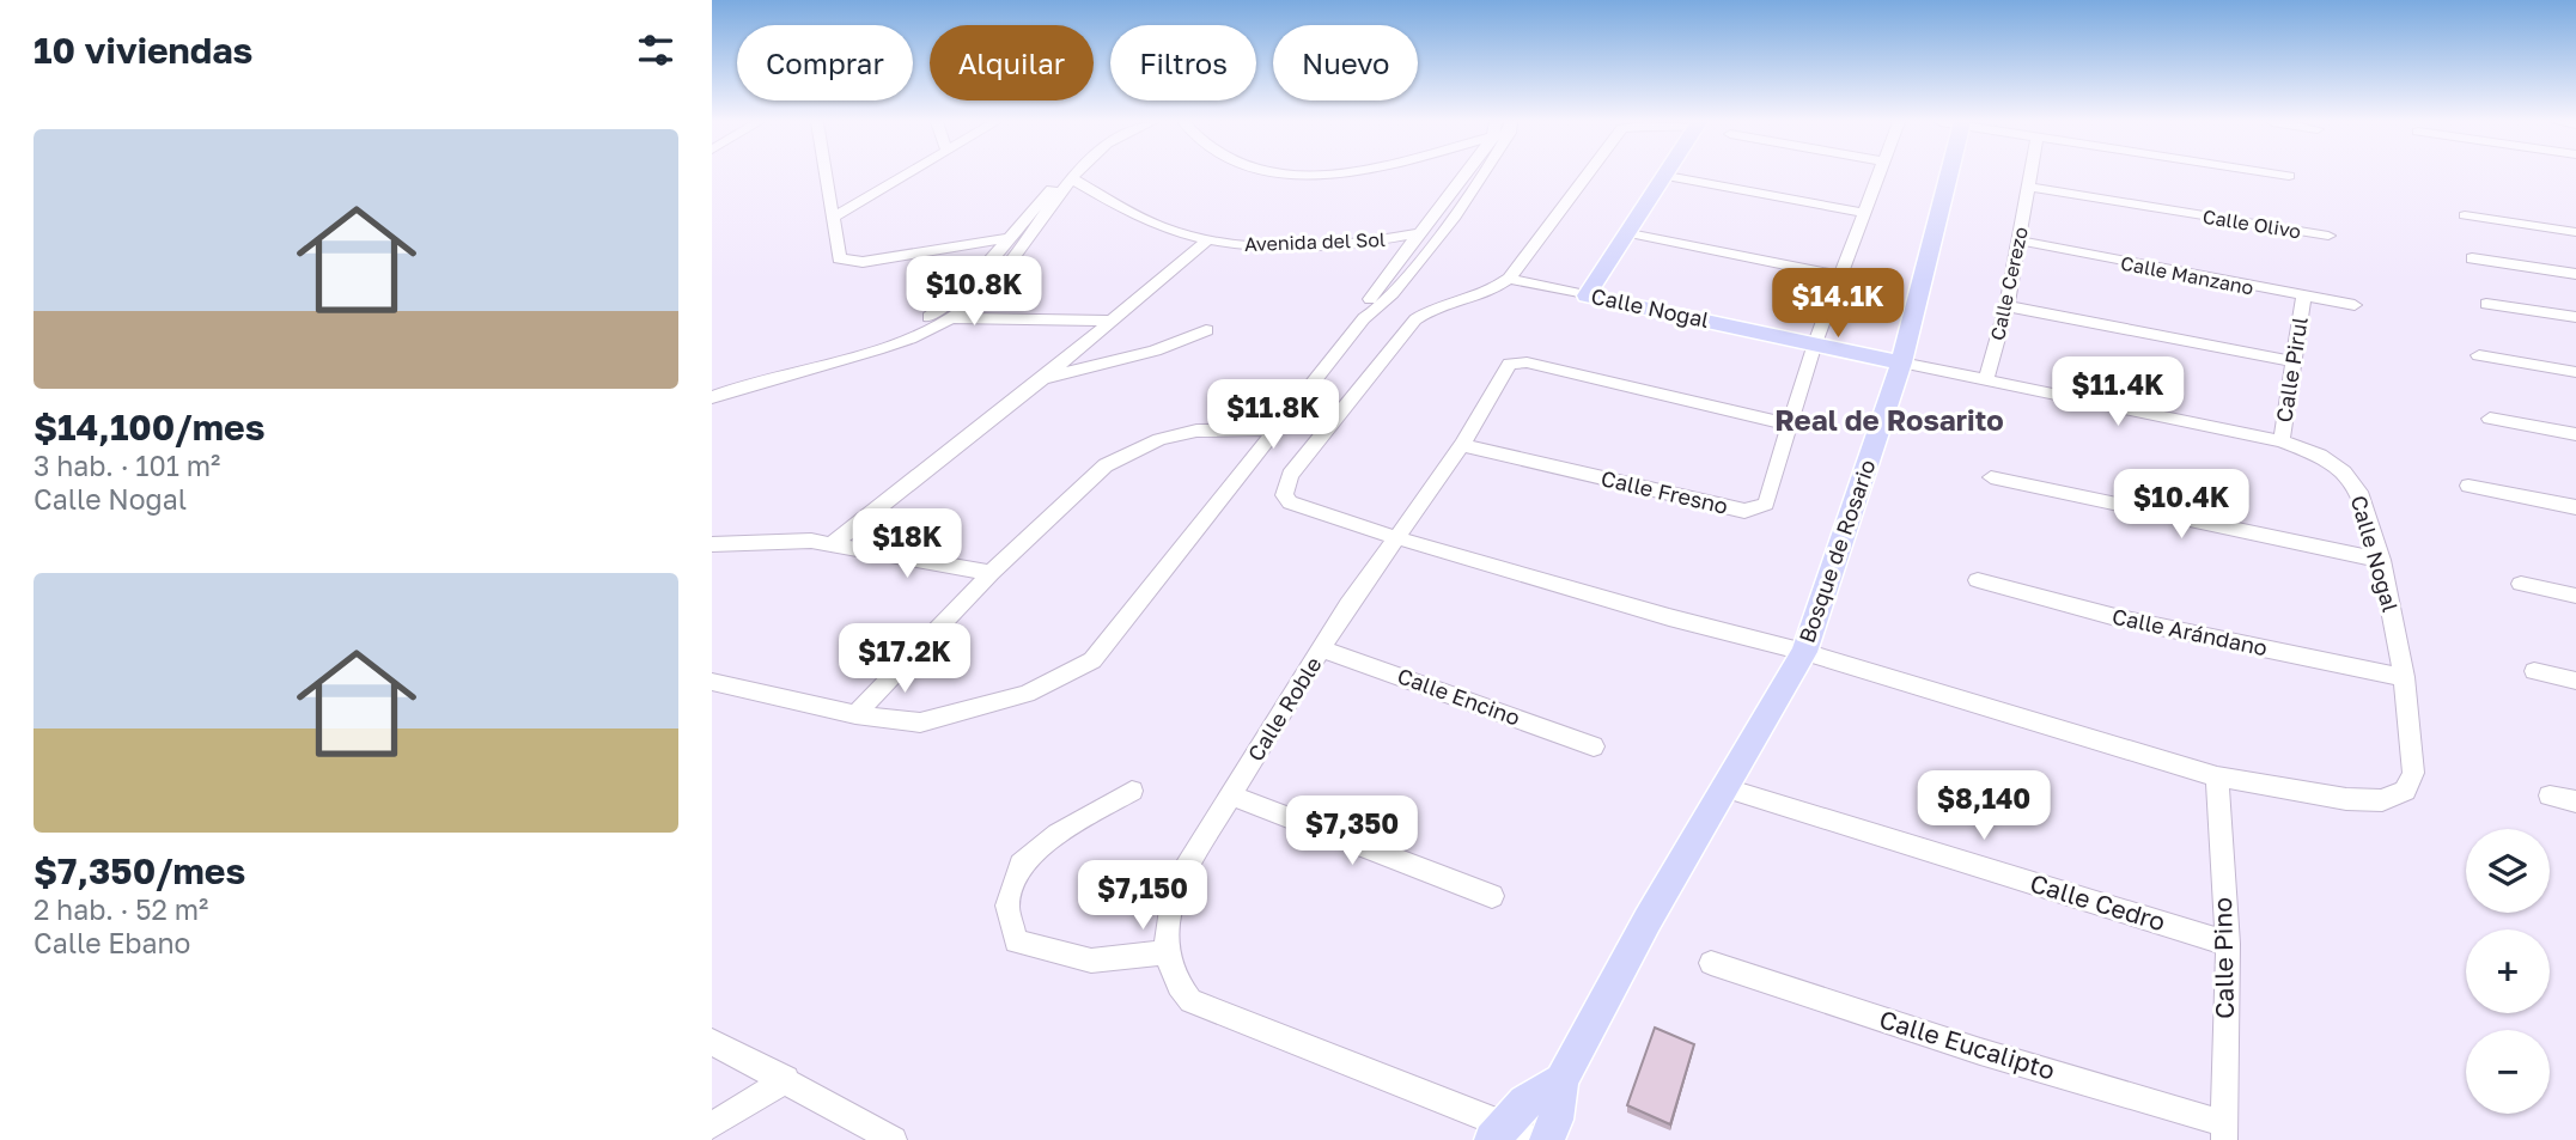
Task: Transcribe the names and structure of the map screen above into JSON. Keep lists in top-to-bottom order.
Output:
{
  "streets": {
    "main road": ["Calle Nogal", "Bosque de Rosario"],
    "street": [
      "Calle Olivo",
      "Avenida del Sol",
      "Calle Manzano",
      "Calle Cerezo",
      "Calle Pirul",
      "Calle Fresno",
      "Calle Arándano",
      "Calle Encino",
      "Calle Roble",
      "Calle Cedro",
      "Calle Pino",
      "Calle Eucalipto"
    ]
  },
  "crossings": [
    ["Calle Olivo", "Calle Cerezo"],
    ["Calle Manzano", "Calle Cerezo"],
    ["Calle Manzano", "Calle Pirul"],
    ["Calle Cerezo", "Calle Nogal"],
    ["Calle Nogal", "Calle Pirul"],
    ["Calle Nogal", "Calle Fresno"],
    ["Calle Nogal", "Bosque de Rosario"],
    ["Calle Nogal", "Calle Arándano"],
    ["Calle Nogal", "Calle Roble"],
    ["Calle Nogal", "Calle Pino"],
    ["Calle Fresno", "Calle Roble"],
    ["Bosque de Rosario", "Calle Cedro"],
    ["Calle Encino", "Calle Roble"],
    ["Calle Cedro", "Calle Pino"],
    ["Calle Pino", "Calle Eucalipto"]
  ],
  "districts": ["Real de Rosarito"],
  "page": {
    "heading": "10 viviendas",
    "chip": [
      "Comprar",
      "Alquilar",
      "Filtros",
      "Nuevo"
    ],
    "list": [
      {
        "name": "$14,100/mes",
        "note": "3 hab. · 101 m² · Calle Nogal"
      },
      {
        "name": "$7,350/mes",
        "note": "2 hab. · 52 m² · Calle Ebano"
      }
    ],
    "price": [
      "$10.8K",
      "$14.1K",
      "$11.4K",
      "$11.8K",
      "$10.4K",
      "$18K",
      "$17.2K",
      "$8,140",
      "$7,350",
      "$7,150"
    ],
    "map_buttons": ["+", "−"]
  }
}
